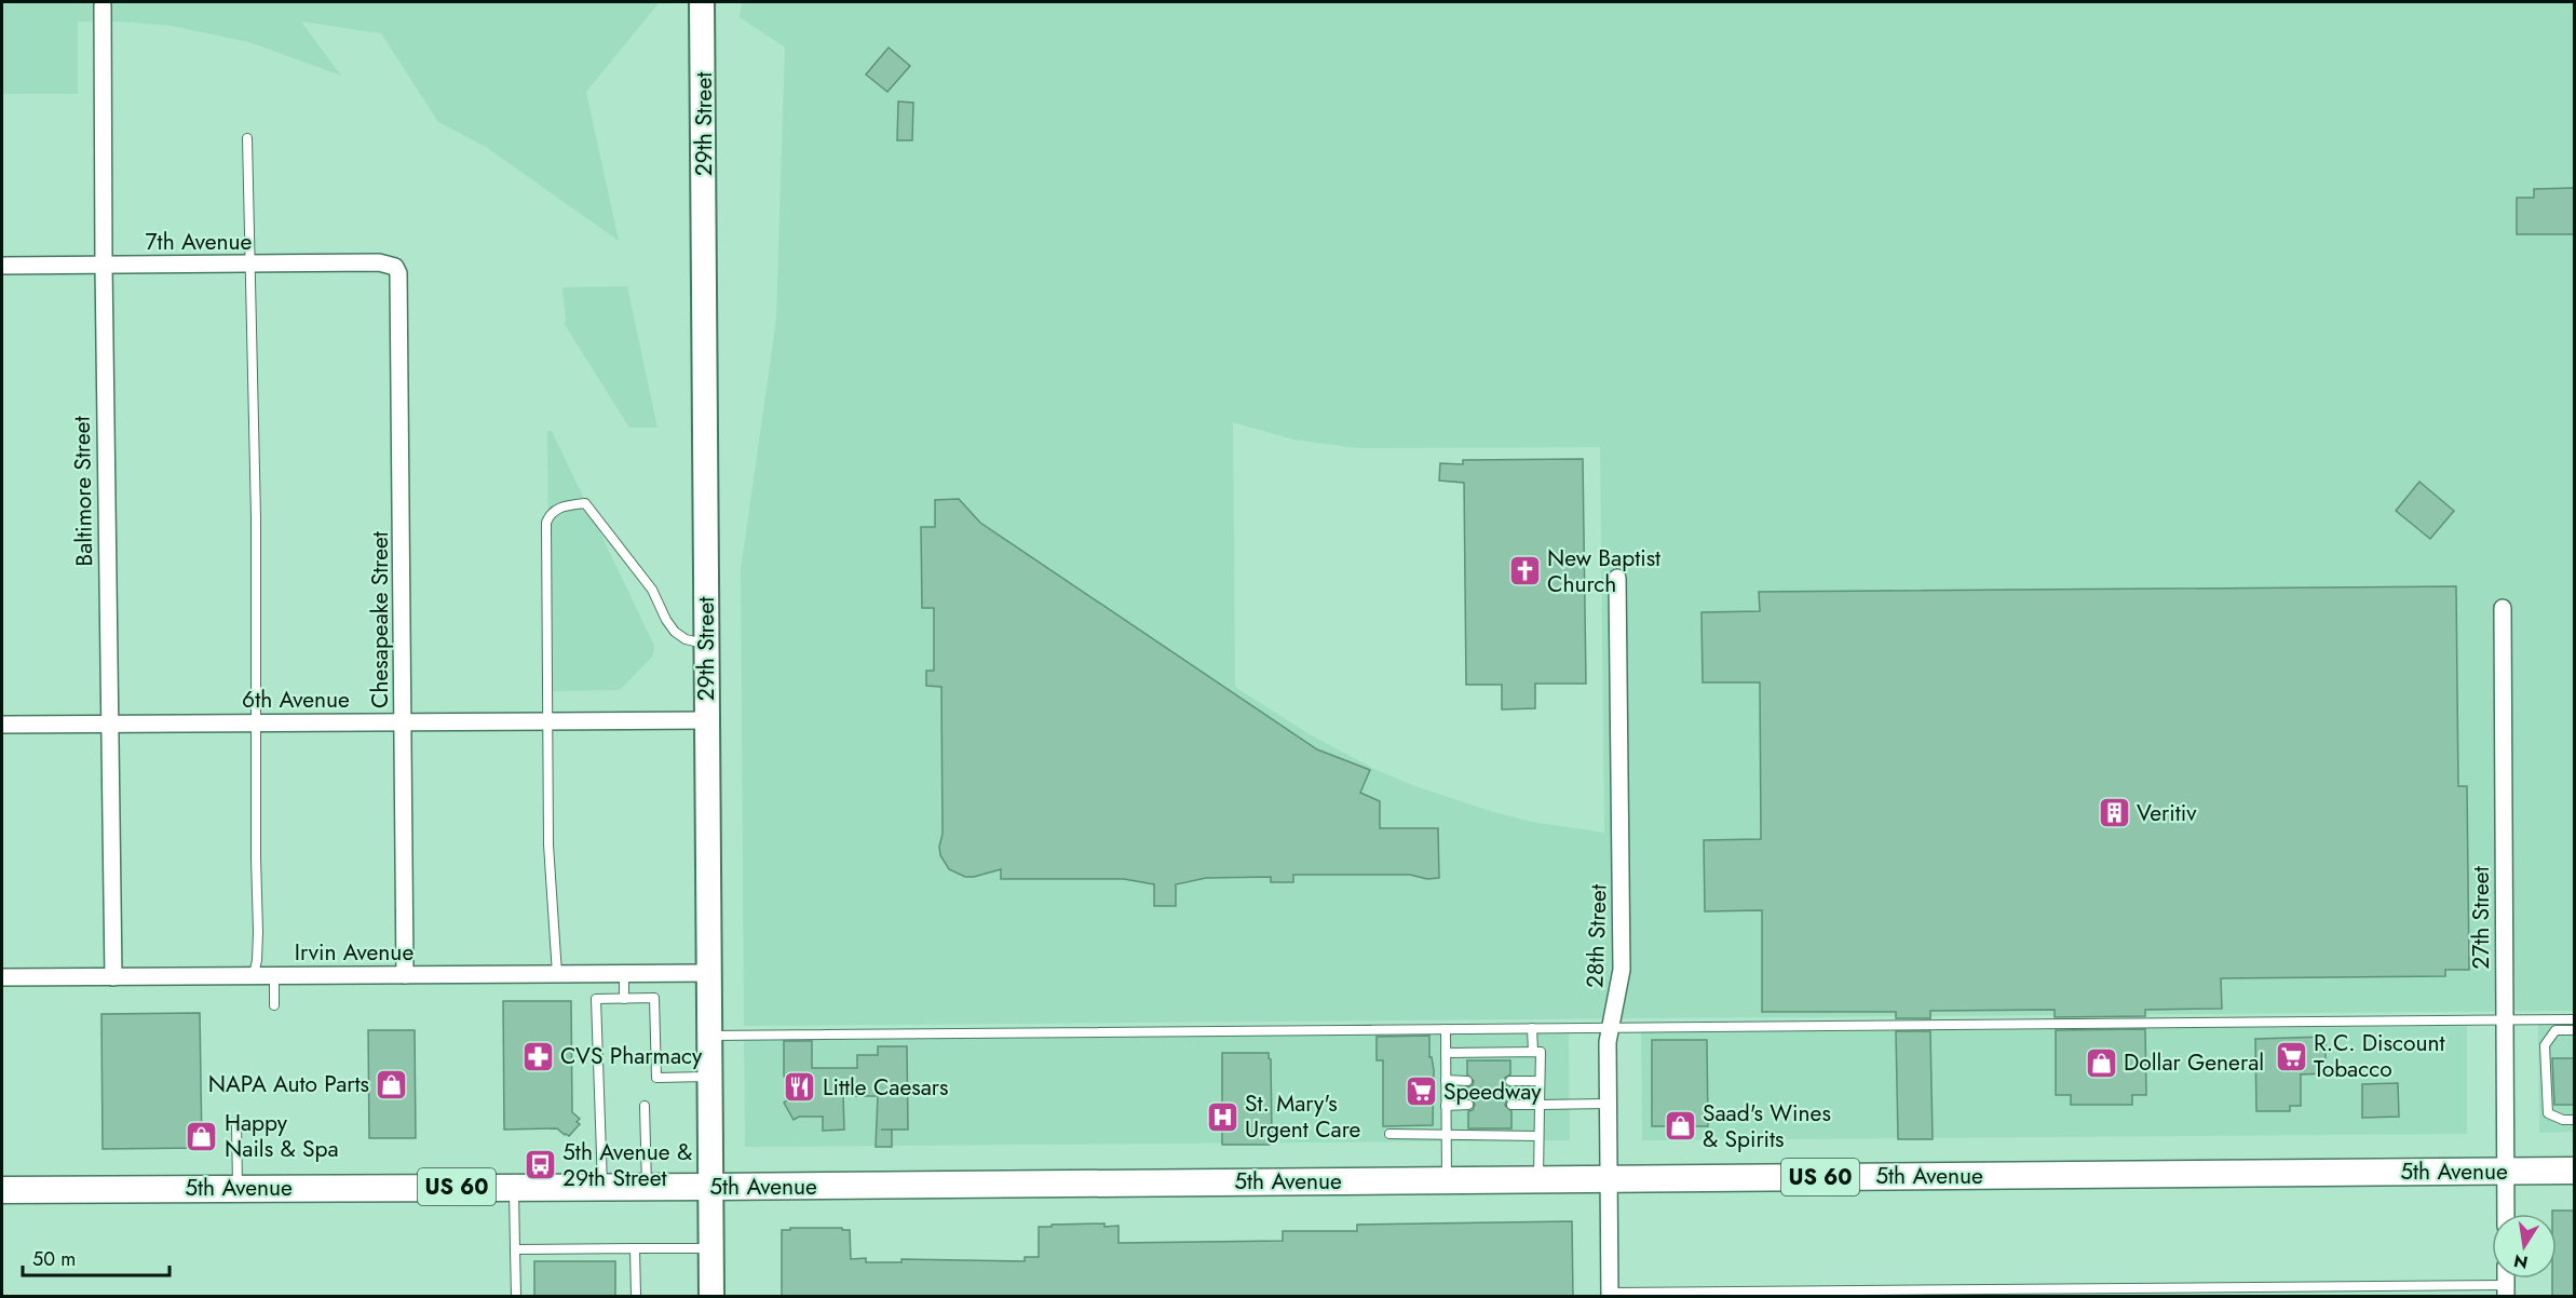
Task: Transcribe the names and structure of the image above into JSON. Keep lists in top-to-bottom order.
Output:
{
  "streets": {
    "main road": ["29th Street", "5th Avenue", "US 60"],
    "street": [
      "7th Avenue",
      "Baltimore Street",
      "Chesapeake Street",
      "6th Avenue",
      "27th Street",
      "28th Street",
      "Irvin Avenue"
    ]
  },
  "crossings": [
    ["29th Street", "6th Avenue"],
    ["29th Street", "Irvin Avenue"],
    ["29th Street", "5th Avenue"],
    ["7th Avenue", "Baltimore Street"],
    ["7th Avenue", "Chesapeake Street"],
    ["Baltimore Street", "6th Avenue"],
    ["Baltimore Street", "Irvin Avenue"],
    ["Chesapeake Street", "6th Avenue"],
    ["Chesapeake Street", "Irvin Avenue"],
    ["27th Street", "5th Avenue"],
    ["28th Street", "5th Avenue"]
  ],
  "places": {
    "church": ["New Baptist Church"],
    "building": ["Veritiv"],
    "pharmacy": ["CVS Pharmacy"],
    "supermarket": ["R.C. Discount Tobacco", "Speedway"],
    "shop": [
      "Dollar General",
      "NAPA Auto Parts",
      "Saad's Wines & Spirits",
      "Happy Nails & Spa"
    ],
    "restaurant": ["Little Caesars"],
    "hospital": ["St. Mary's Urgent Care"],
    "bus stop": ["5th Avenue & 29th Street"]
  },
  "scale_bar": "50 m",
  "north": "bottom"
}
